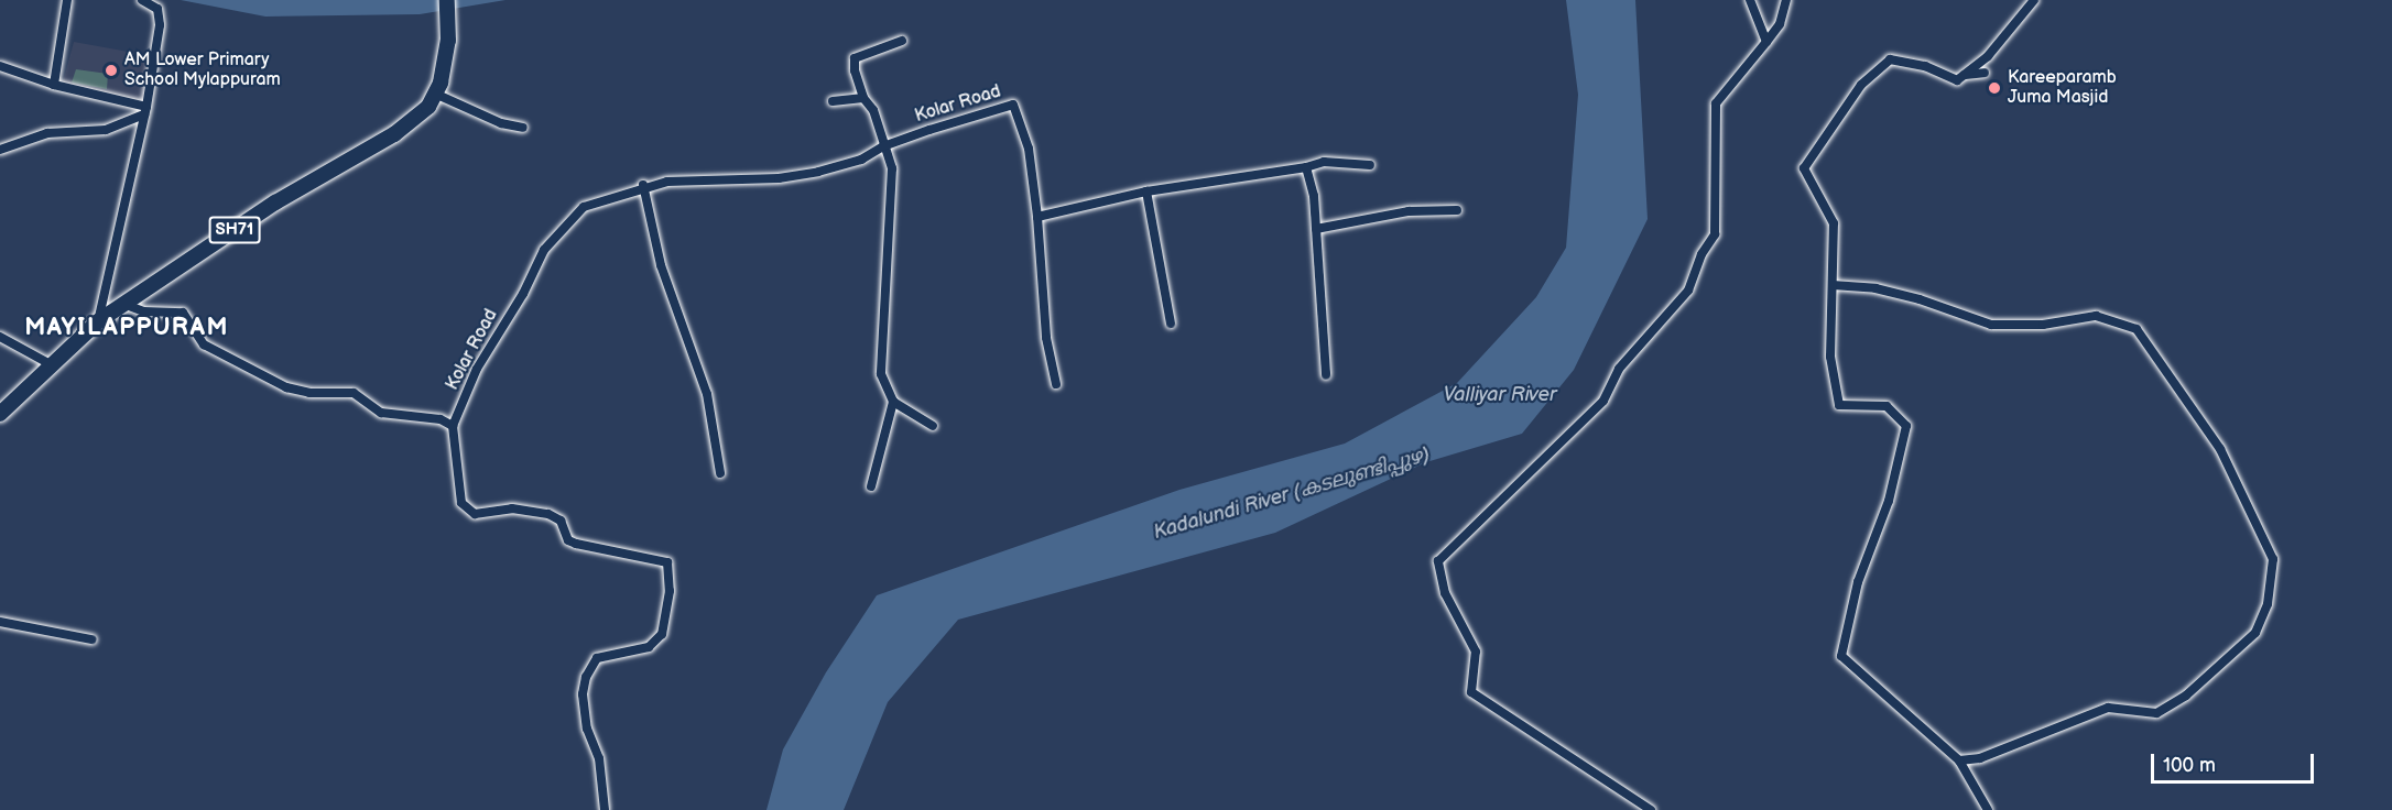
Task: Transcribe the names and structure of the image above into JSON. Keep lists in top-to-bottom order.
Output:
{
  "streets": {
    "main road": ["SH71"],
    "street": ["Kolar Road"]
  },
  "districts": ["MAYILAPPURAM"],
  "water": ["Valliyar River", "Kadalundi River (കടലുണ്ടിപ്പുഴ)"],
  "places": ["AM Lower Primary School Mylappuram", "Kareeparamb Juma Masjid"],
  "scale_bar": "100 m"
}
